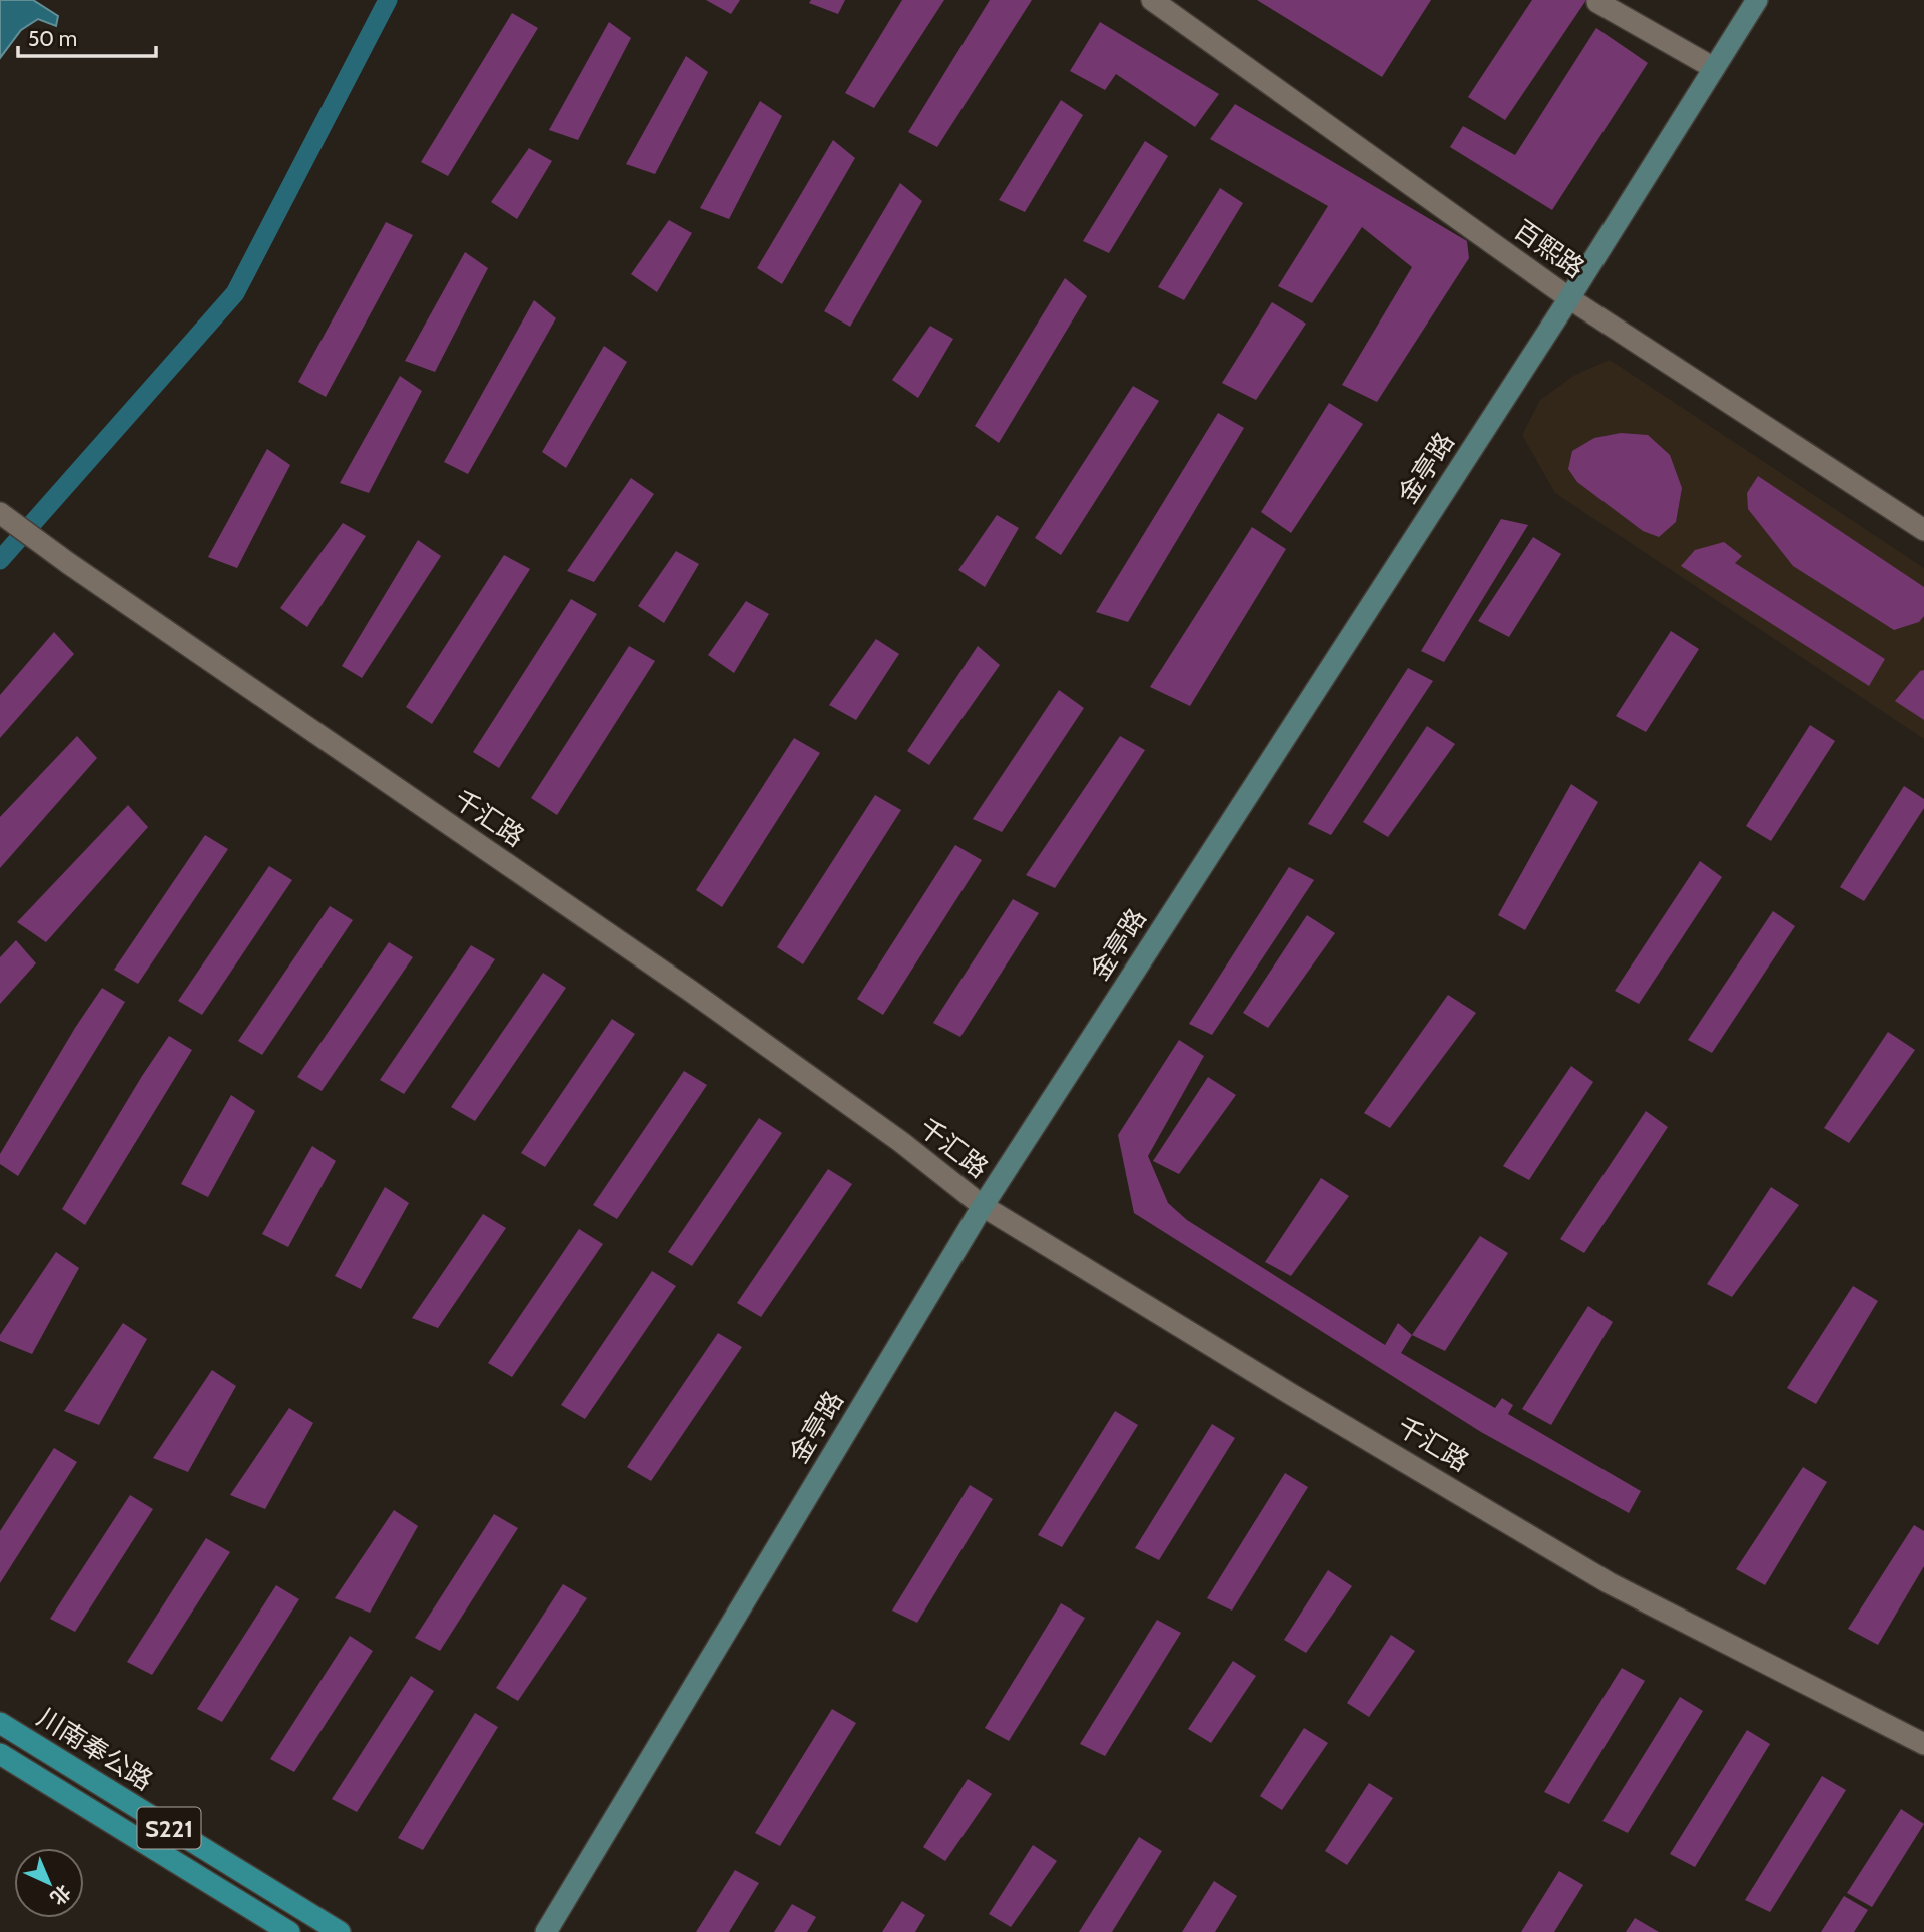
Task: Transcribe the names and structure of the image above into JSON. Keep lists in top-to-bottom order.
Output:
{
  "streets": {
    "main road": ["金亭路", "川南奉公路", "S221"],
    "street": ["百熙路", "千汇路"]
  },
  "crossings": [
    ["百熙路", "金亭路"],
    ["金亭路", "千汇路"]
  ],
  "scale_bar": "50 m",
  "north": "bottom right"
}
